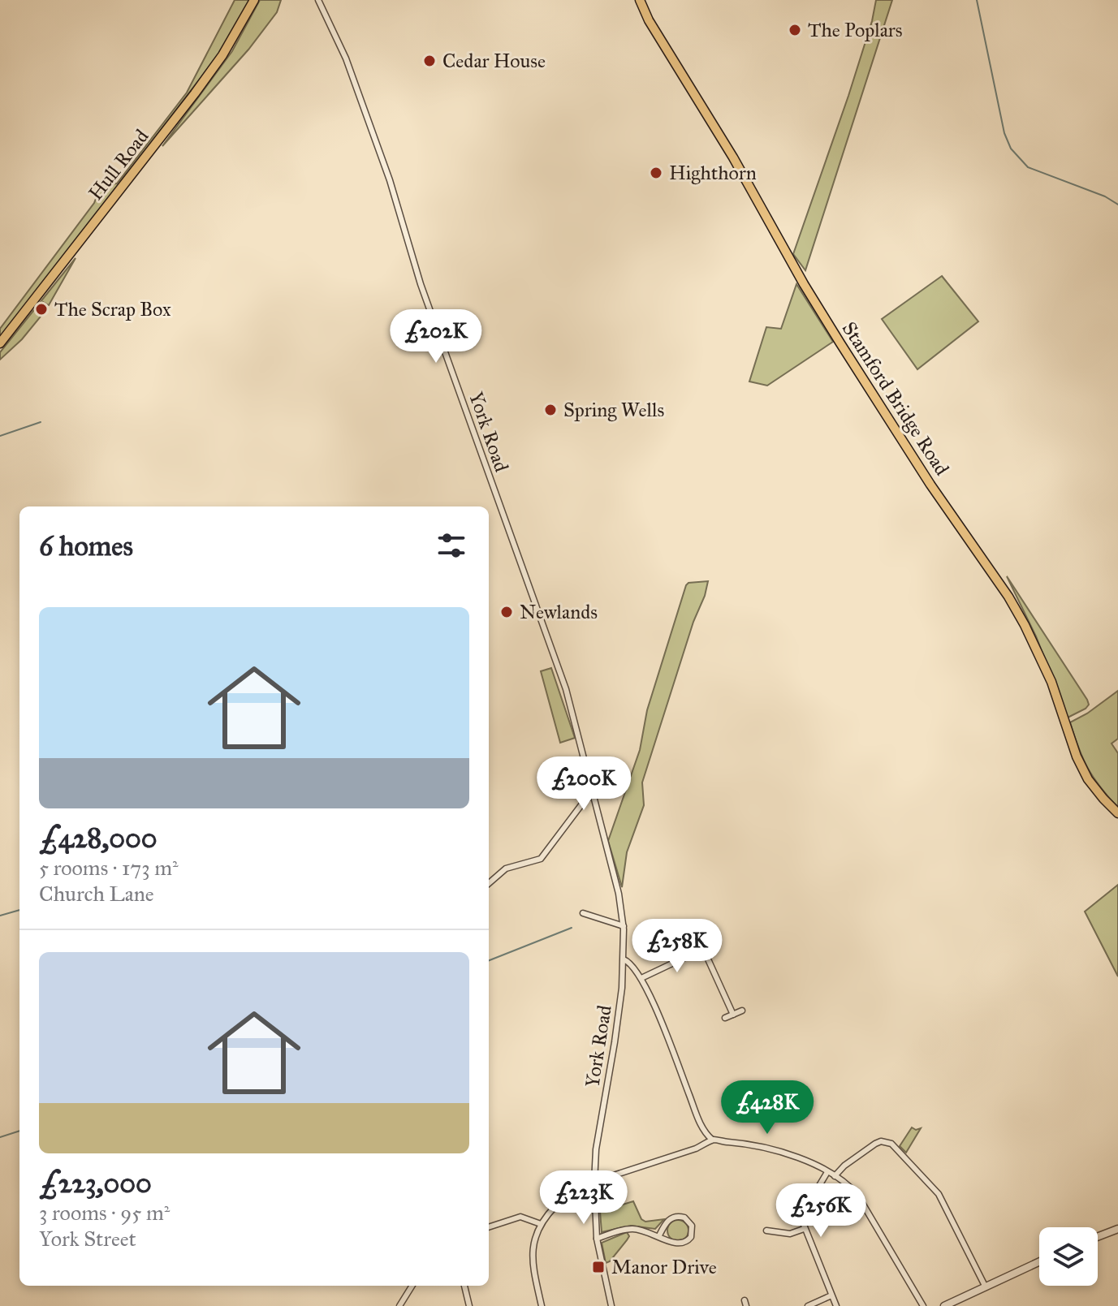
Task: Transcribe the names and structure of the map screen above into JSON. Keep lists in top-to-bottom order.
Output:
{
  "streets": {
    "highway": ["Hull Road", "Stamford Bridge Road"],
    "street": ["York Road"]
  },
  "places": {
    "other": [
      "The Poplars",
      "Cedar House",
      "Highthorn",
      "The Scrap Box",
      "Spring Wells",
      "Newlands"
    ],
    "transit": ["Manor Drive"]
  },
  "page": {
    "price": [
      "£202K",
      "£200K",
      "£258K",
      "£428K",
      "£223K",
      "£256K"
    ],
    "heading": "6 homes",
    "list": [
      {
        "name": "£428,000",
        "note": "5 rooms · 173 m² · Church Lane"
      },
      {
        "name": "£223,000",
        "note": "3 rooms · 95 m² · York Street"
      }
    ]
  }
}
